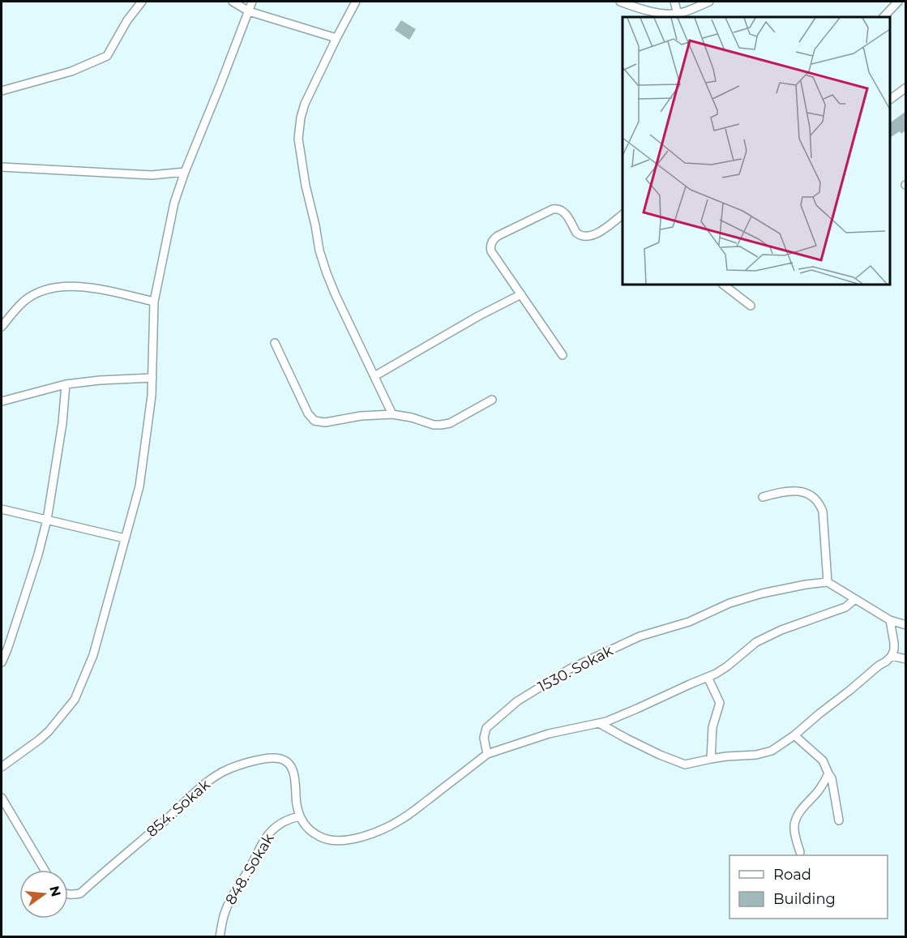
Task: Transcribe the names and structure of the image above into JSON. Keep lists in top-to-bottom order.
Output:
{
  "streets": {
    "street": ["1530. Sokak", "854. Sokak", "848. Sokak"]
  },
  "crossings": [
    ["854. Sokak", "848. Sokak"]
  ],
  "legend": ["Road", "Building"],
  "north": "right"
}
